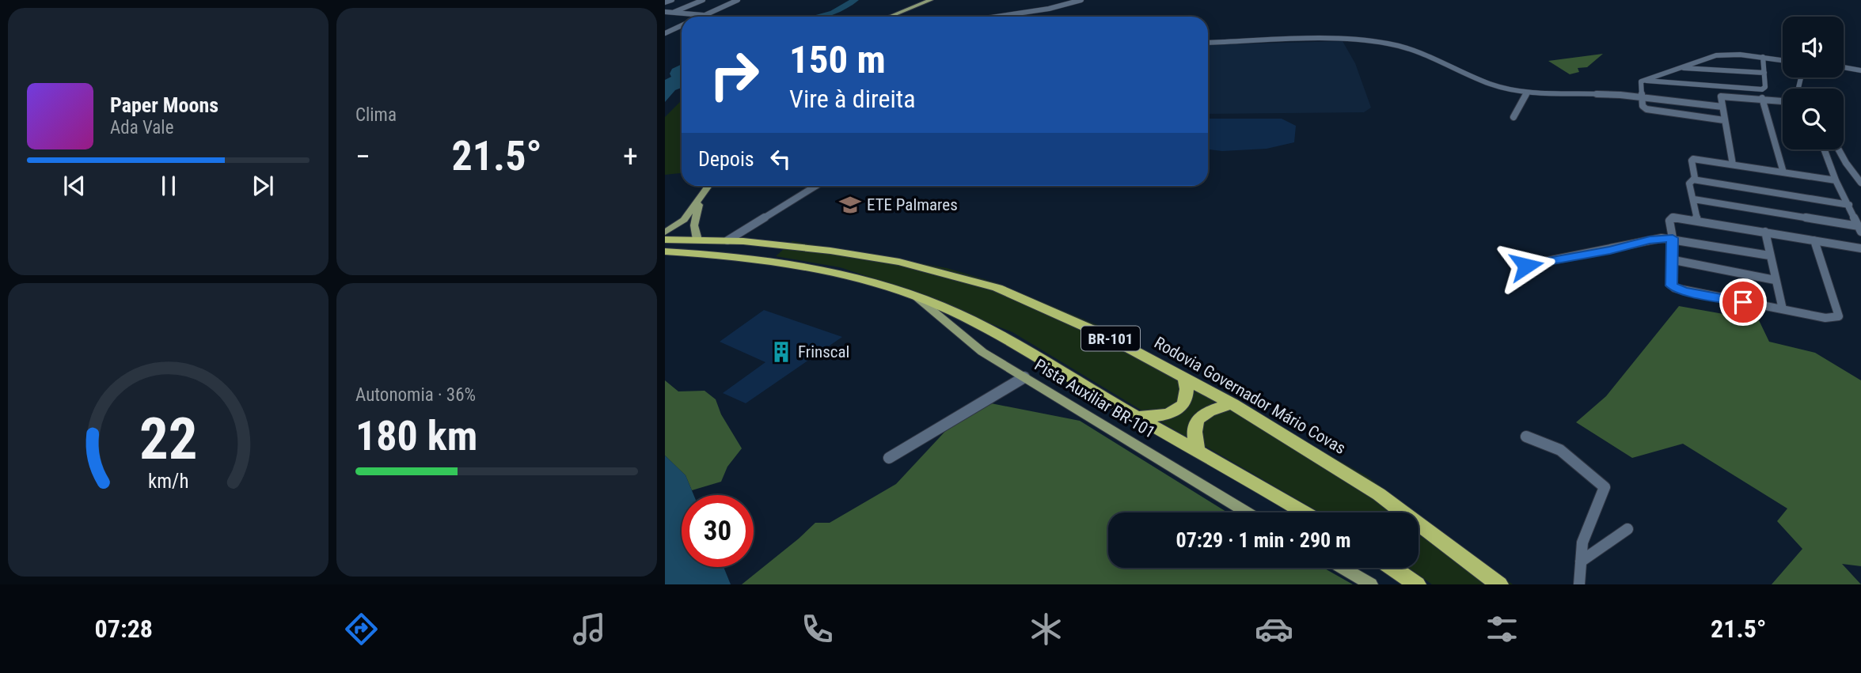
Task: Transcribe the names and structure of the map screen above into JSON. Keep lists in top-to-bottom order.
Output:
{
  "streets": {
    "highway": ["BR-101", "Rodovia Governador Mário Covas"],
    "main road": ["Pista Auxiliar BR-101"]
  },
  "places": {
    "school or university": ["ETE Palmares"],
    "building": ["Frinscal"]
  },
  "page": {
    "tile": [
      "Clima",
      ["Autonomia · 36%", "180 km"]
    ],
    "turn": ["150 m", "Vire à direita"],
    "song": ["Paper Moons", "Ada Vale"],
    "then": "Depois",
    "heat": ["−", "21.5°", "+"],
    "limit": "30",
    "trip": "07:29 · 1 min · 290 m",
    "tabs": ["07:28", "21.5°"],
    "gauge": ["22", "km/h"]
  }
}
